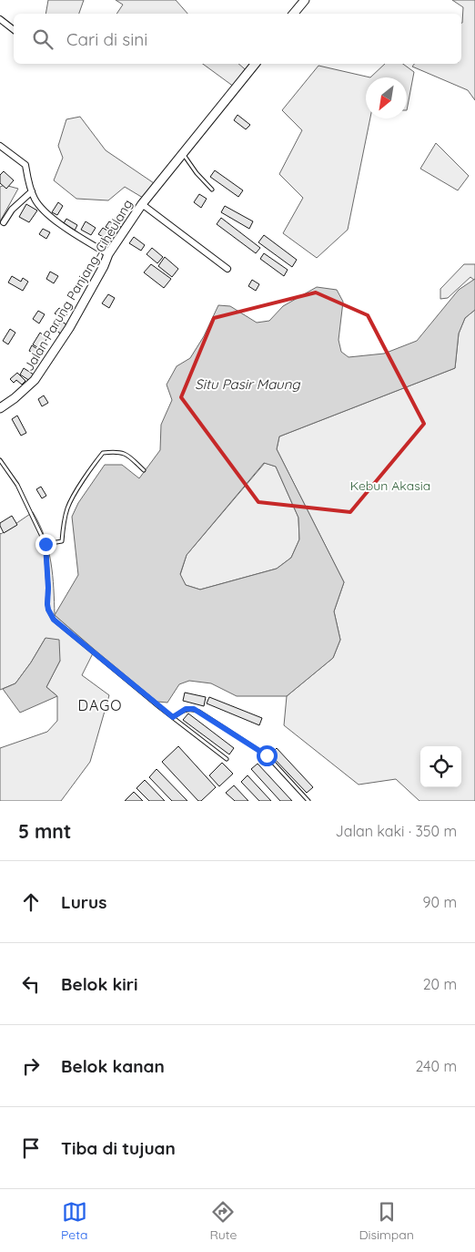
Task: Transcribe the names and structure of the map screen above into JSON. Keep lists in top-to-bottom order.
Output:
{
  "streets": {
    "street": ["Jalan Parung Panjang–Ciheulang"]
  },
  "districts": ["DAGO"],
  "water": ["Situ Pasir Maung"],
  "parks": ["Kebun Akasia"],
  "north": "bottom left",
  "page": {
    "search": "Cari di sini",
    "heading": ["5 mnt", "Jalan kaki · 350 m"],
    "list": [
      ["Lurus", "90 m"],
      ["Belok kiri", "20 m"],
      ["Belok kanan", "240 m"],
      "Tiba di tujuan"
    ],
    "nav": ["Peta", "Rute", "Disimpan"]
  }
}
